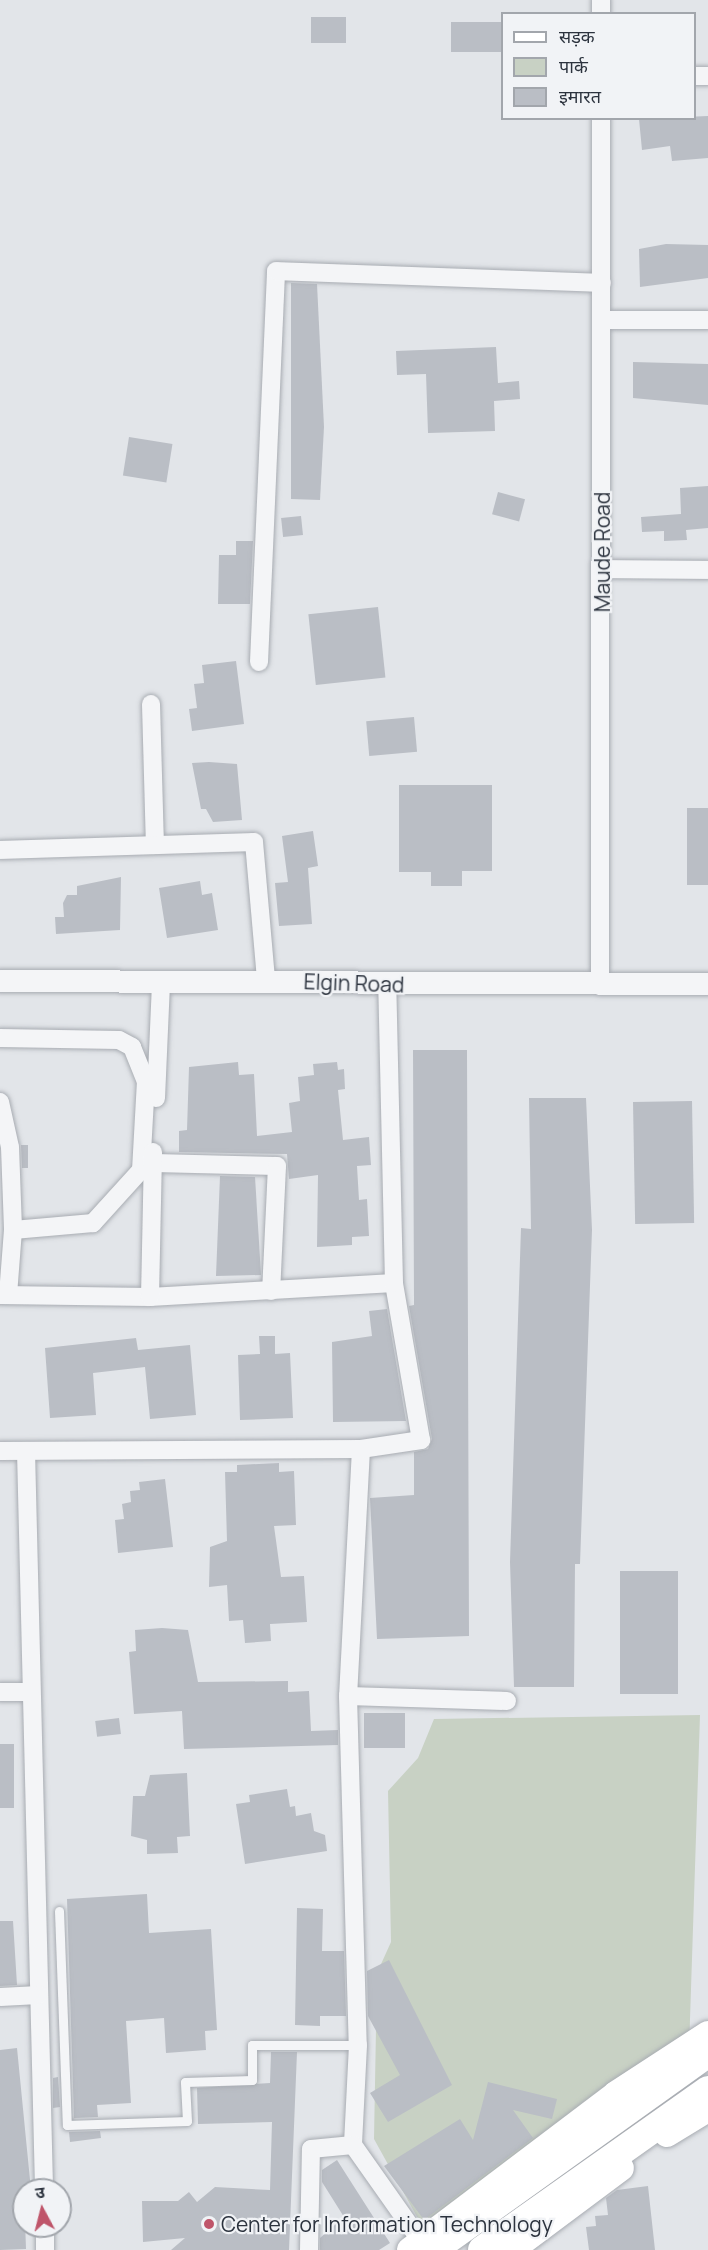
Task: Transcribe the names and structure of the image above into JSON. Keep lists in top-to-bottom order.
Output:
{
  "streets": {
    "street": ["Maude Road", "Elgin Road"]
  },
  "crossings": [
    ["Maude Road", "Elgin Road"]
  ],
  "places": ["Center for Information Technology"],
  "legend": ["सड़क", "पार्क", "इमारत"],
  "north": "top"
}
